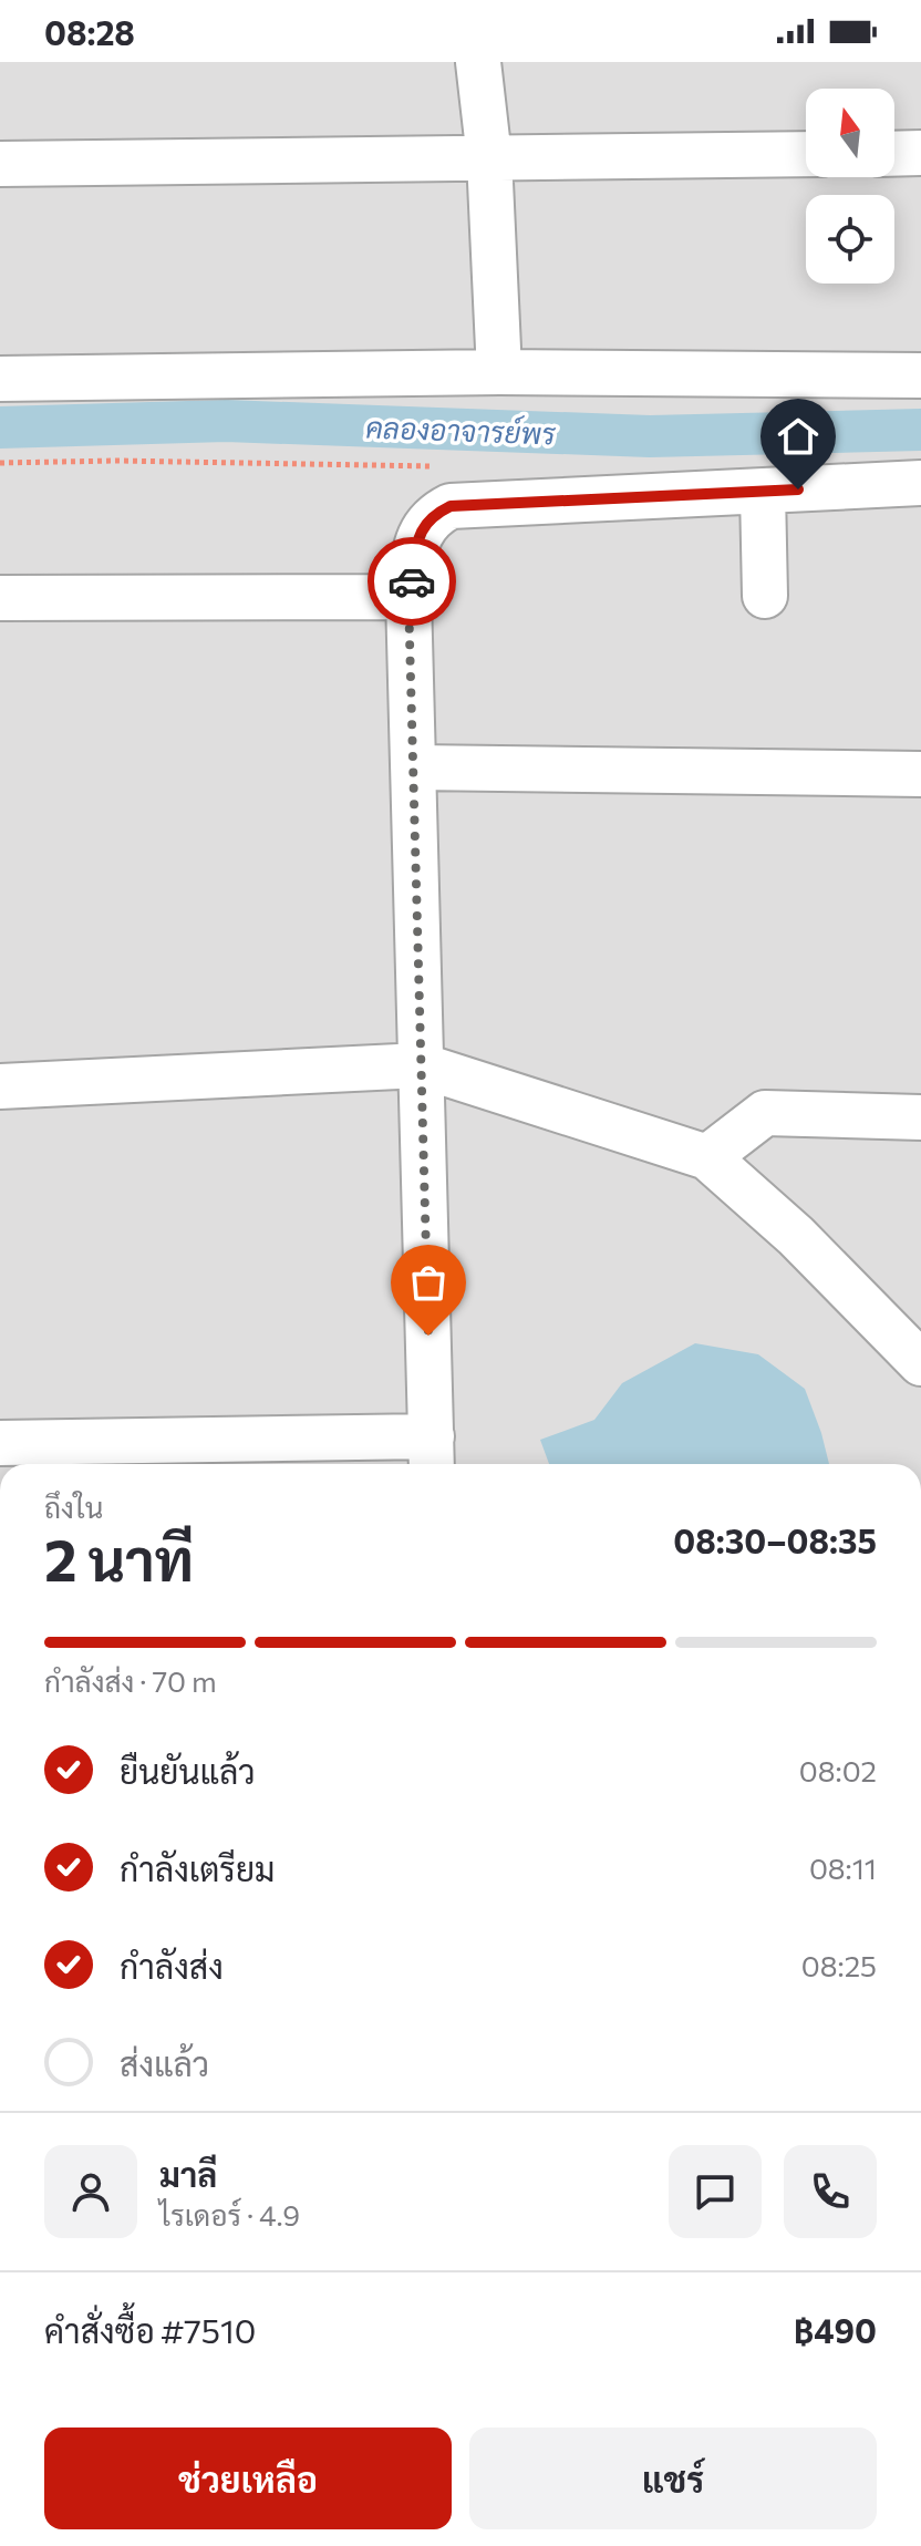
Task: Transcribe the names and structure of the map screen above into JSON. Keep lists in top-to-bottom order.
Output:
{
  "water": ["คลองอาจารย์พร"],
  "north": "top",
  "page": {
    "status": "08:28",
    "heading": ["2 นาที", "ถึงใน", "08:30–08:35"],
    "panel": [
      "มาลี",
      "ไรเดอร์ · 4.9",
      "คำสั่งซื้อ #7510",
      "฿490"
    ],
    "bar": "กำลังส่ง · 70 m",
    "list": [
      ["ยืนยันแล้ว", "08:02"],
      ["กำลังเตรียม", "08:11"],
      ["กำลังส่ง", "08:25"],
      "ส่งแล้ว"
    ],
    "buttons": ["ช่วยเหลือ", "แชร์"]
  }
}
